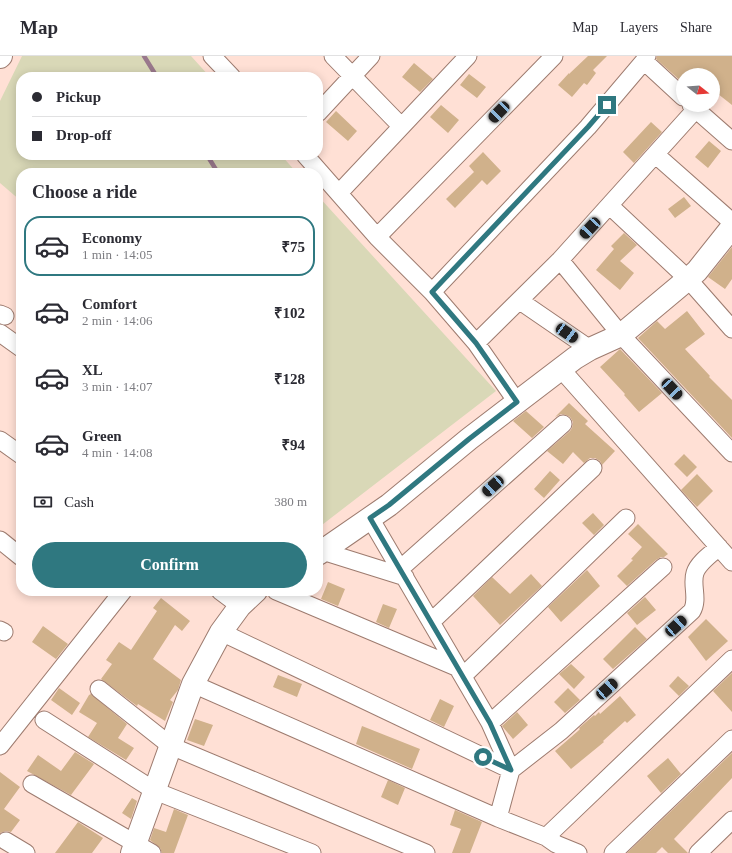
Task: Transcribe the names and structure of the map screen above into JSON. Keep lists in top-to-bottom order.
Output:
{
  "north": "right",
  "page": {
    "header": "Map",
    "nav": ["Map", "Layers", "Share"],
    "banner": ["Pickup", "Drop-off"],
    "heading": "Choose a ride",
    "list": [
      {
        "name": "Economy",
        "note": "1 min · 14:05",
        "value": "₹75"
      },
      {
        "name": "Comfort",
        "note": "2 min · 14:06",
        "value": "₹102"
      },
      {
        "name": "XL",
        "note": "3 min · 14:07",
        "value": "₹128"
      },
      {
        "name": "Green",
        "note": "4 min · 14:08",
        "value": "₹94"
      }
    ],
    "pay": ["Cash", "380 m"],
    "buttons": "Confirm"
  }
}
